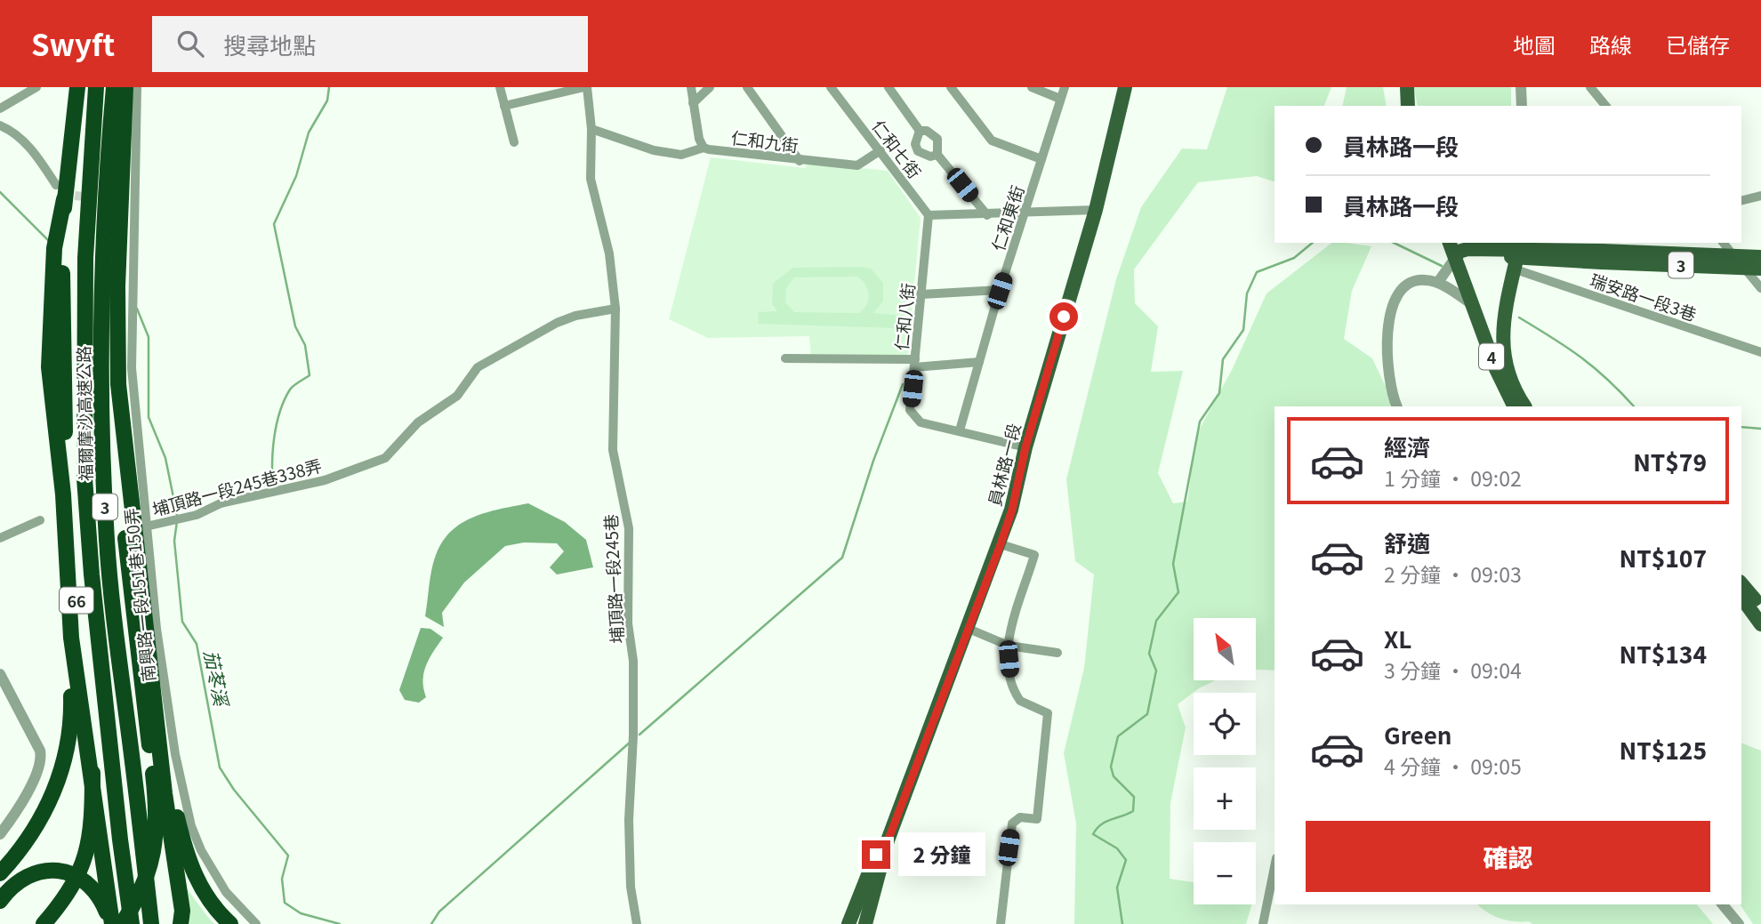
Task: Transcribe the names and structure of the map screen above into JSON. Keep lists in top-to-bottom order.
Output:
{
  "streets": {
    "highway": ["3", "福爾摩沙高速公路", "66"],
    "main road": ["4", "員林路一段"],
    "street": [
      "仁和九街",
      "仁和七街",
      "仁和東街",
      "瑞安路一段3巷",
      "仁和八街",
      "埔頂路一段245巷338弄",
      "埔頂路一段245巷",
      "南興路一段151巷150弄"
    ]
  },
  "crossings": [
    ["仁和九街", "仁和七街"],
    ["仁和九街", "埔頂路一段245巷"],
    ["仁和七街", "仁和八街"],
    ["仁和東街", "仁和八街"],
    ["3", "瑞安路一段3巷"],
    ["3", "4"],
    ["瑞安路一段3巷", "4"],
    ["仁和八街", "員林路一段"],
    ["埔頂路一段245巷338弄", "埔頂路一段245巷"],
    ["埔頂路一段245巷338弄", "南興路一段151巷150弄"]
  ],
  "water": ["茄苳溪"],
  "north": "top left",
  "page": {
    "header": "Swyft",
    "search": "搜尋地點",
    "nav": ["地圖", "路線", "已儲存"],
    "banner": ["員林路一段", "員林路一段"],
    "list": [
      {
        "name": "經濟",
        "note": "1 分鐘 · 09:02",
        "value": "NT$79"
      },
      {
        "name": "舒適",
        "note": "2 分鐘 · 09:03",
        "value": "NT$107"
      },
      {
        "name": "XL",
        "note": "3 分鐘 · 09:04",
        "value": "NT$134"
      },
      {
        "name": "Green",
        "note": "4 分鐘 · 09:05",
        "value": "NT$125"
      }
    ],
    "map_buttons": ["+", "−"],
    "buttons": "確認",
    "bubble": "2 分鐘"
  }
}
